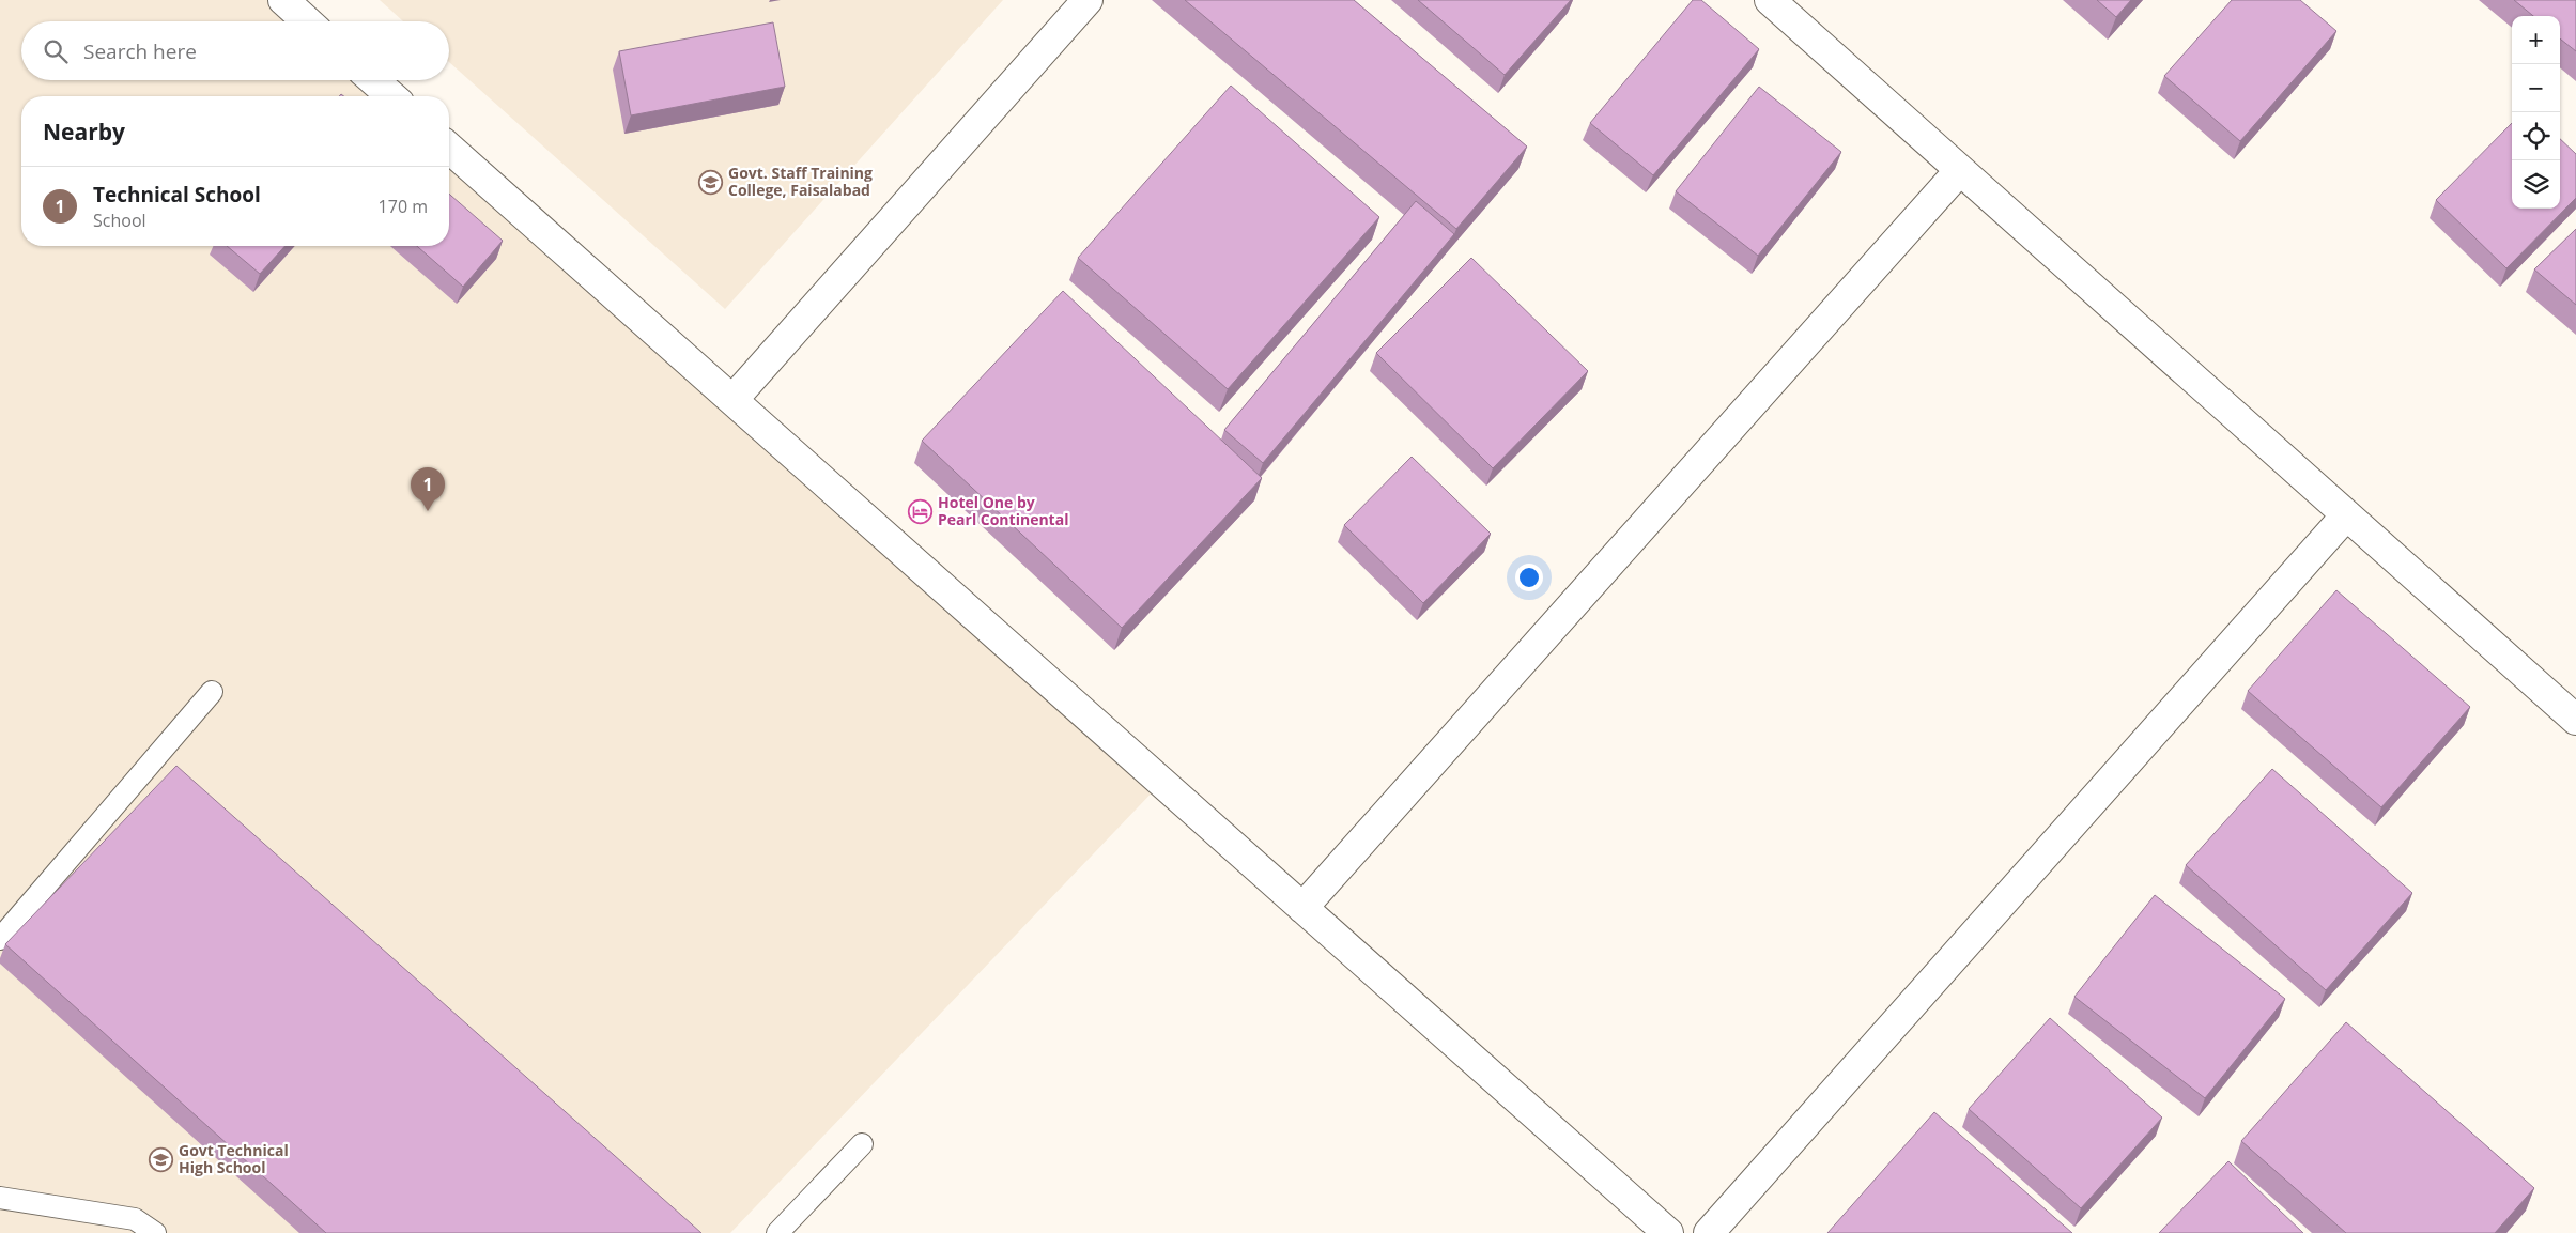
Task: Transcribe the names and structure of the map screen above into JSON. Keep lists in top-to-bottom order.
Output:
{
  "places": {
    "school or university": ["Govt. Staff Training College, Faisalabad", "Govt Technical High School"],
    "hotel": ["Hotel One by Pearl Continental"]
  },
  "page": {
    "map_buttons": ["+", "−"],
    "search": "Search here",
    "heading": "Nearby",
    "list": [
      {
        "mark": "1",
        "name": "Technical School",
        "note": "School",
        "value": "170 m"
      }
    ],
    "pins": "1"
  }
}
